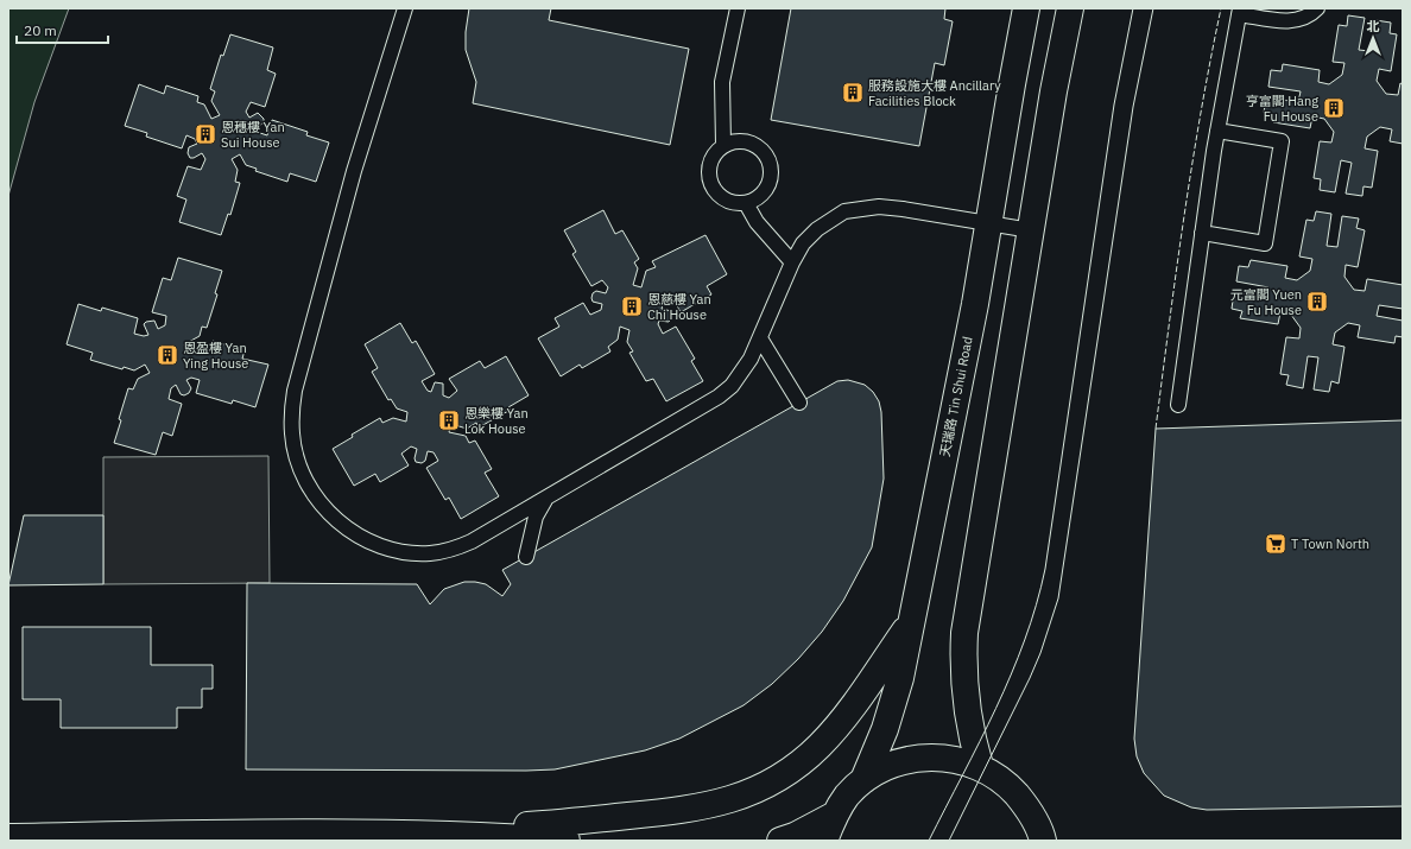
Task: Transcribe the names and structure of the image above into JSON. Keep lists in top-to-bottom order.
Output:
{
  "streets": {
    "main road": ["天瑞路 Tin Shui Road"]
  },
  "places": {
    "building": [
      "服務設施大樓 Ancillary Facilities Block",
      "亨富閣 Hang Fu House",
      "恩穗樓 Yan Sui House",
      "元富閣 Yuen Fu House",
      "恩慈樓 Yan Chi House",
      "恩盈樓 Yan Ying House",
      "恩樂樓 Yan Lok House"
    ],
    "supermarket": ["T Town North"]
  },
  "scale_bar": "20 m",
  "north": "top"
}
